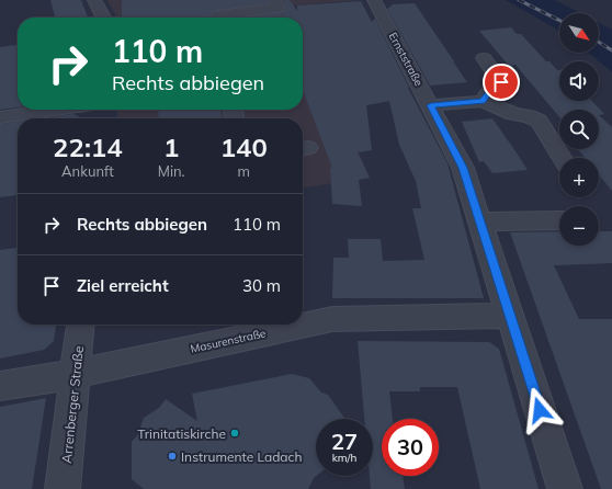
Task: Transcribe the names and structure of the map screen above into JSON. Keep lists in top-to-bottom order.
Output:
{
  "streets": {
    "street": ["Ernststraße", "Masurenstraße", "Arrenberger Straße"]
  },
  "crossings": [
    ["Ernststraße", "Masurenstraße"],
    ["Masurenstraße", "Arrenberger Straße"]
  ],
  "places": ["Trinitatiskirche", "Instrumente Ladach"],
  "north": "bottom right",
  "page": {
    "map_buttons": ["+", "−"],
    "turn": ["110 m", "Rechts abbiegen"],
    "eta": [
      "22:14",
      "Ankunft",
      "1",
      "Min.",
      "140",
      "m"
    ],
    "list": [
      {
        "name": "Rechts abbiegen",
        "value": "110 m"
      },
      {
        "name": "Ziel erreicht",
        "value": "30 m"
      }
    ],
    "speed": "27 km/h",
    "limit": "30"
  }
}
